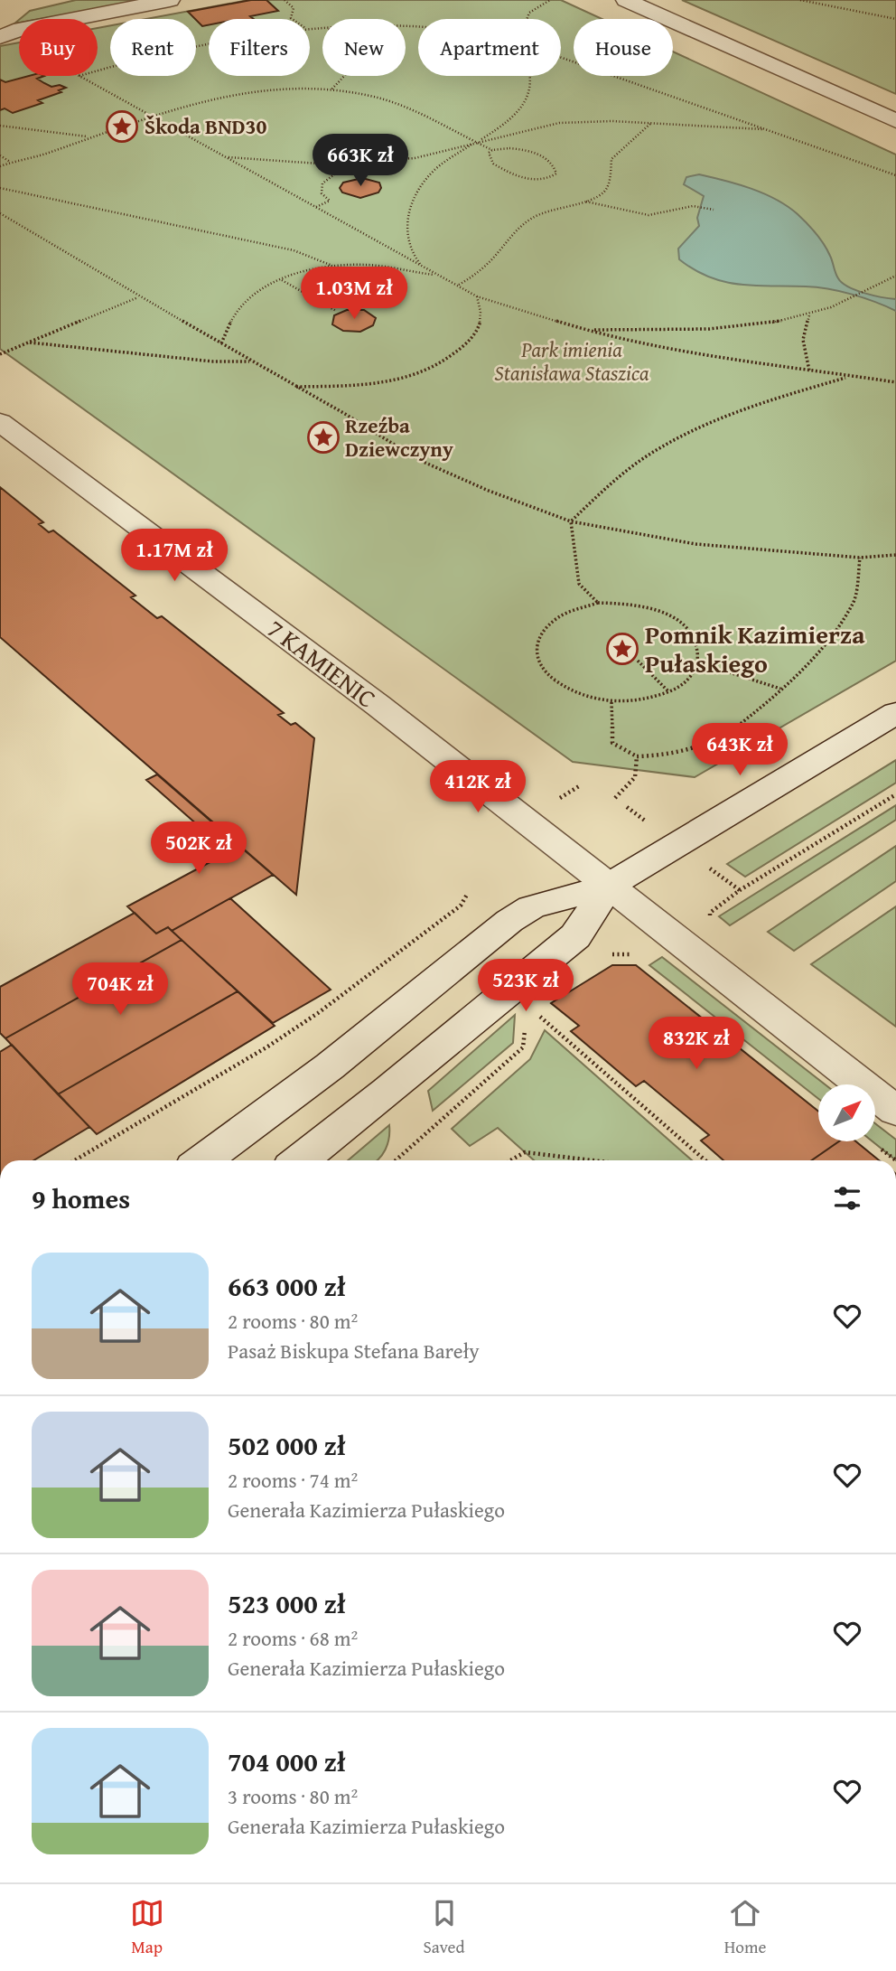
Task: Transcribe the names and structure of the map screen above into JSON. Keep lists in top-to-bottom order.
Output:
{
  "streets": {
    "street": ["7 KAMIENIC"]
  },
  "parks": ["Park imienia Stanisława Staszica"],
  "places": {
    "place": ["Škoda BND30", "Rzeźba Dziewczyny", "Pomnik Kazimierza Pułaskiego"]
  },
  "north": "top right",
  "page": {
    "chip": [
      "Buy",
      "Rent",
      "Filters",
      "New",
      "Apartment",
      "House"
    ],
    "price": [
      "663K zł",
      "1.03M zł",
      "1.17M zł",
      "643K zł",
      "412K zł",
      "502K zł",
      "523K zł",
      "704K zł",
      "832K zł"
    ],
    "heading": "9 homes",
    "list": [
      {
        "name": "663 000 zł",
        "note": "2 rooms · 80 m² · Pasaż Biskupa Stefana Bareły"
      },
      {
        "name": "502 000 zł",
        "note": "2 rooms · 74 m² · Generała Kazimierza Pułaskiego"
      },
      {
        "name": "523 000 zł",
        "note": "2 rooms · 68 m² · Generała Kazimierza Pułaskiego"
      },
      {
        "name": "704 000 zł",
        "note": "3 rooms · 80 m² · Generała Kazimierza Pułaskiego"
      }
    ],
    "tabs": ["Map", "Saved", "Home"]
  }
}
